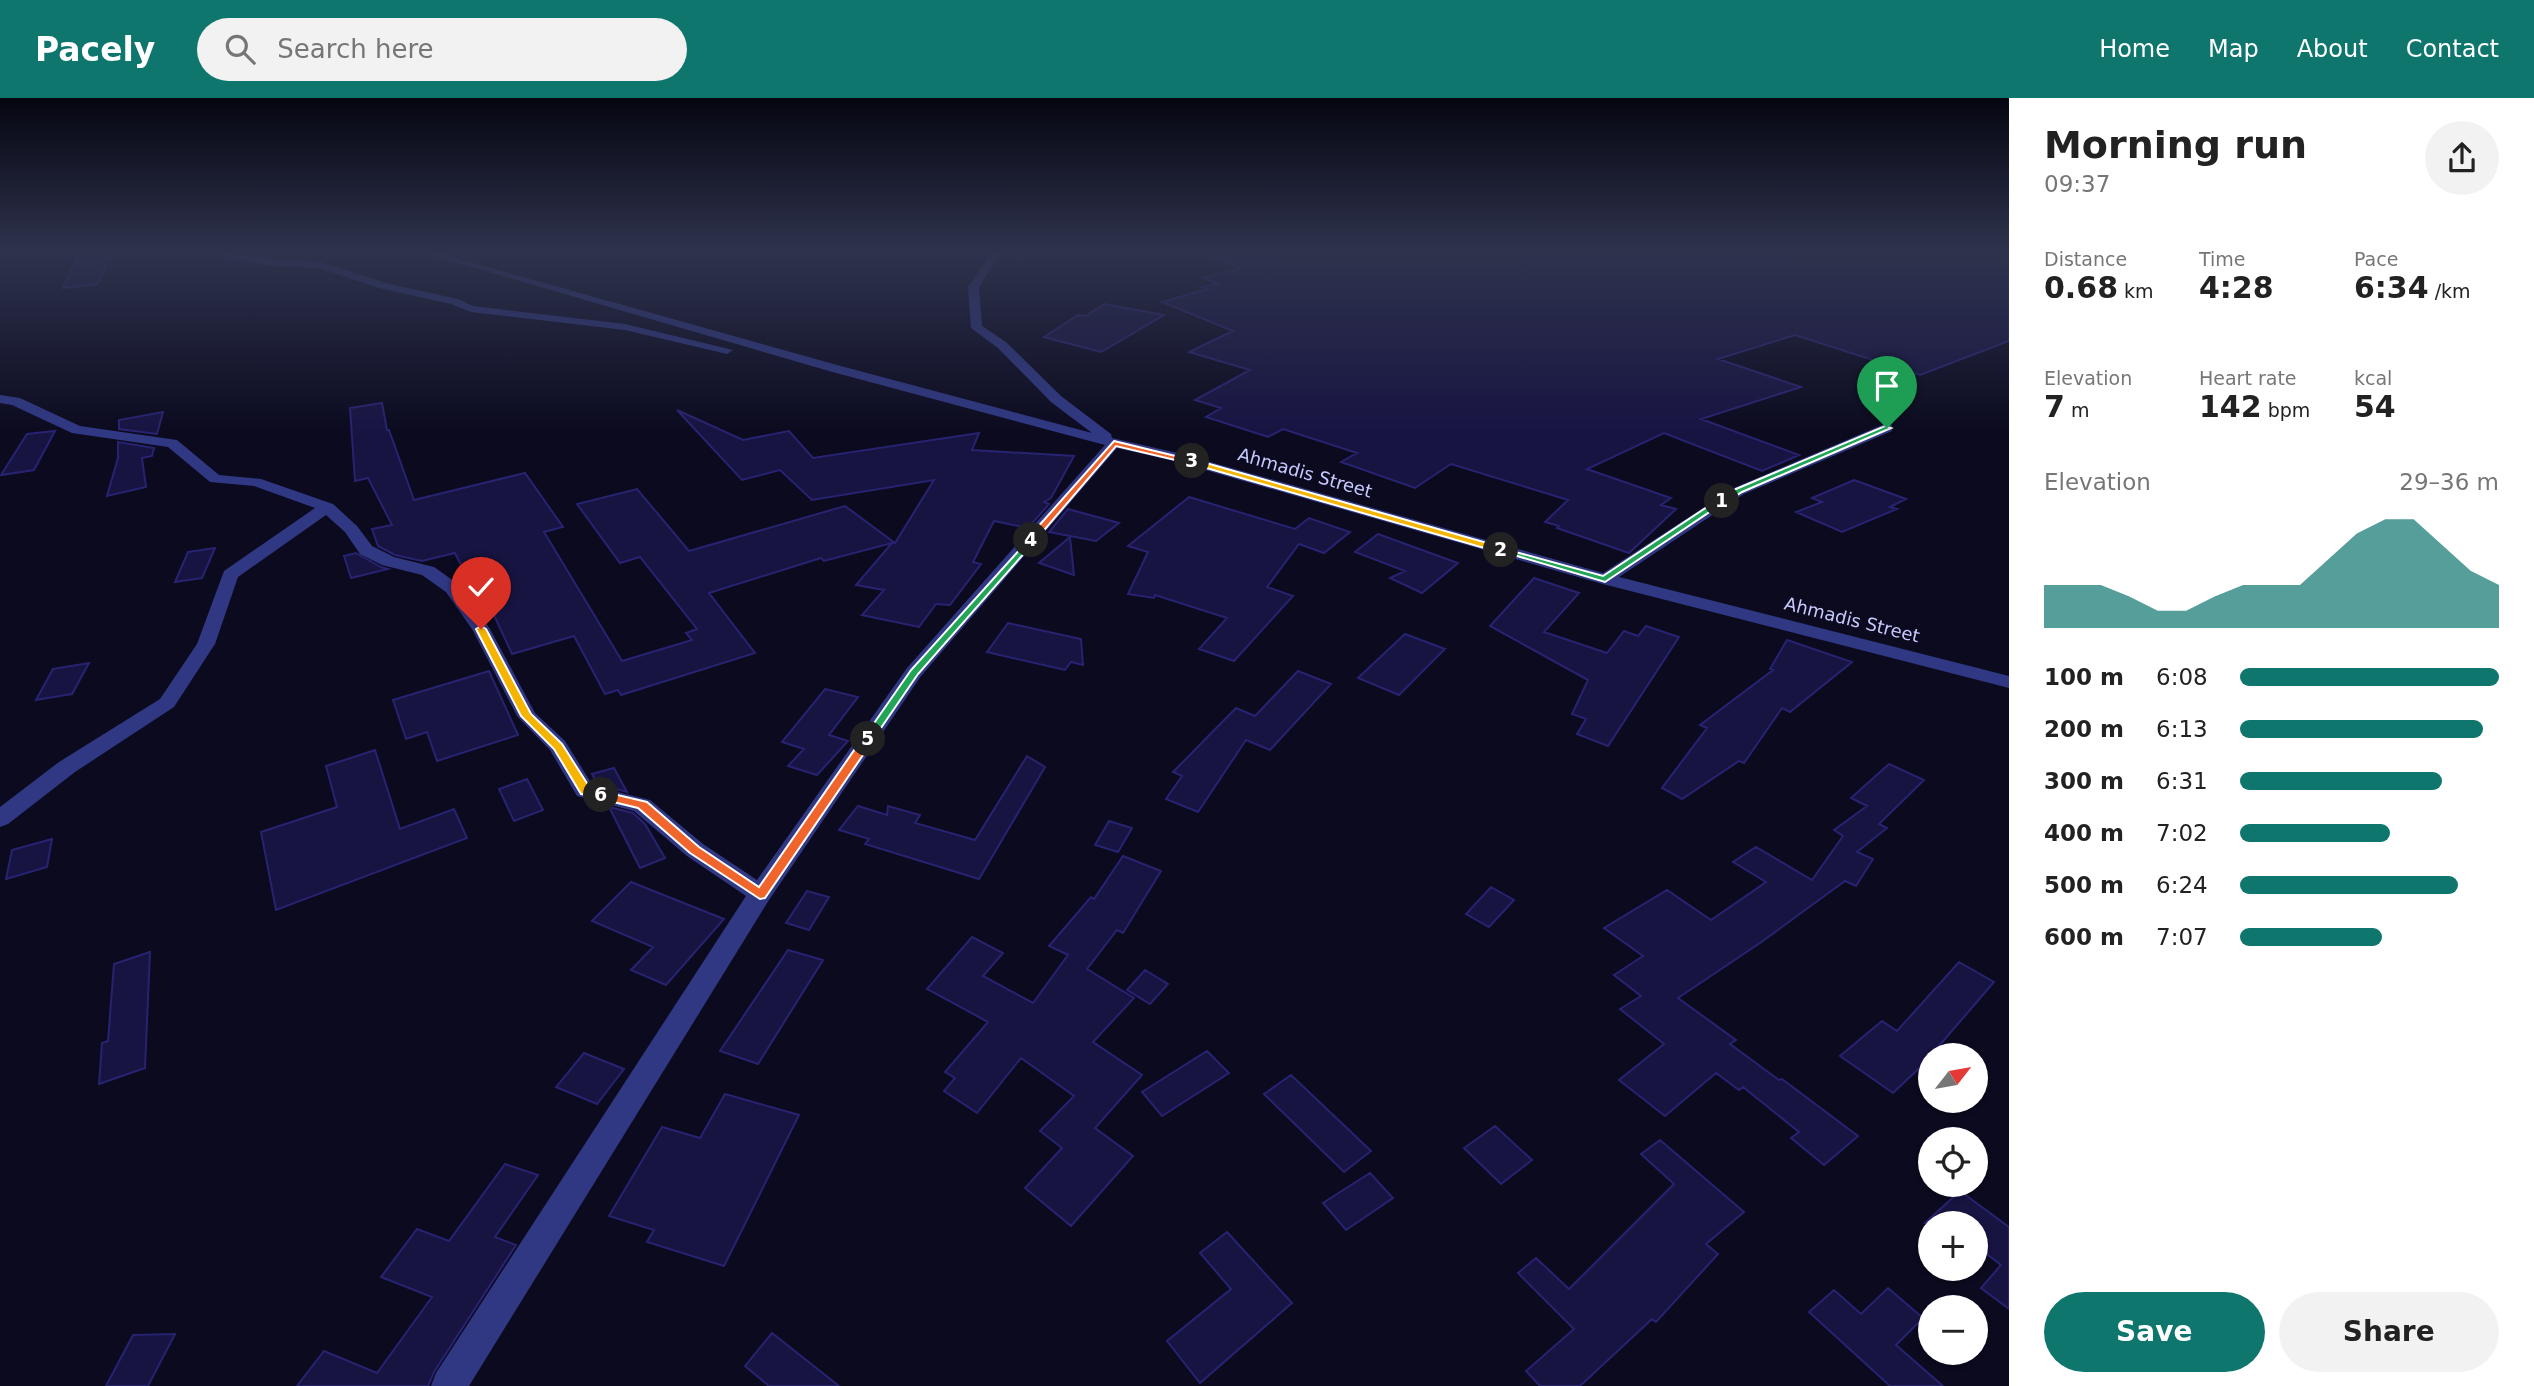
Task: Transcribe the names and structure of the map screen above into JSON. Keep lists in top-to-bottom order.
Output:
{
  "streets": {
    "street": ["Ahmadis Street"]
  },
  "north": "top right",
  "page": {
    "header": "Pacely",
    "search": "Search here",
    "nav": [
      "Home",
      "Map",
      "About",
      "Contact"
    ],
    "heading": ["Morning run", "09:37"],
    "stats": [
      ["Distance", "0.68 km"],
      ["Time", "4:28"],
      ["Pace", "6:34 /km"],
      ["Elevation", "7 m"],
      ["Heart rate", "142 bpm"],
      ["kcal", "54"]
    ],
    "pins": [
      "3",
      "1",
      "4",
      "2",
      "5",
      "6"
    ],
    "chart": ["Elevation", "29–36 m"],
    "list": [
      {
        "name": "100 m",
        "note": "6:08"
      },
      {
        "name": "200 m",
        "note": "6:13"
      },
      {
        "name": "300 m",
        "note": "6:31"
      },
      {
        "name": "400 m",
        "note": "7:02"
      },
      {
        "name": "500 m",
        "note": "6:24"
      },
      {
        "name": "600 m",
        "note": "7:07"
      }
    ],
    "map_buttons": ["+", "−"],
    "buttons": ["Save", "Share"]
  }
}
